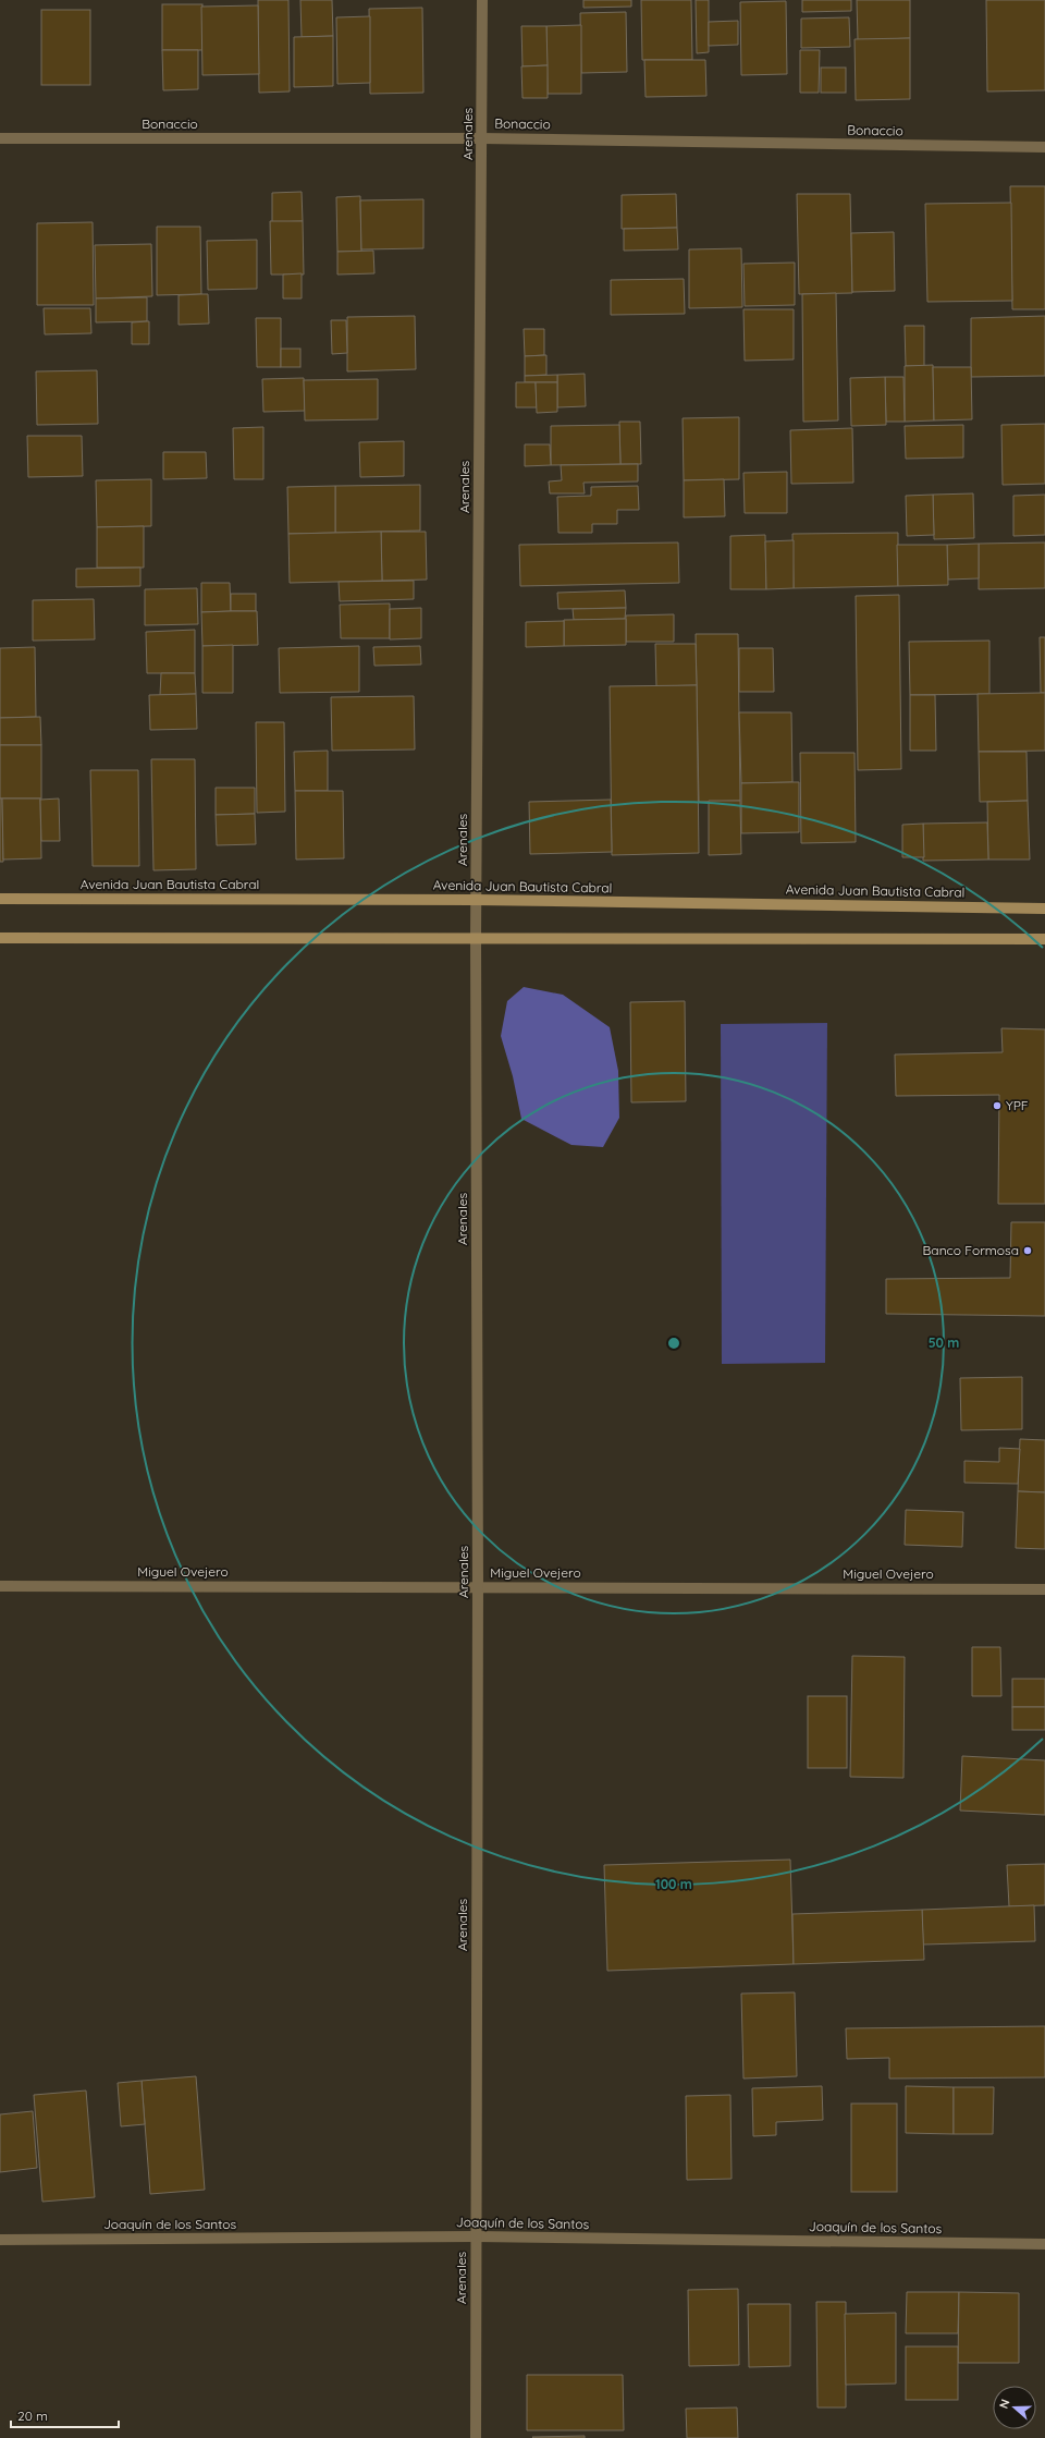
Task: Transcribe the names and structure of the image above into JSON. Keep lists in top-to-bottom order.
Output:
{
  "streets": {
    "main road": ["Avenida Juan Bautista Cabral"],
    "street": [
      "Bonaccio",
      "Arenales",
      "Miguel Ovejero",
      "Joaquín de los Santos"
    ]
  },
  "crossings": [
    ["Bonaccio", "Arenales"],
    ["Arenales", "Avenida Juan Bautista Cabral"],
    ["Arenales", "Miguel Ovejero"],
    ["Arenales", "Joaquín de los Santos"]
  ],
  "places": ["YPF", "Banco Formosa"],
  "scale_bar": "20 m",
  "north": "left",
  "rings": ["50 m", "100 m"]
}
